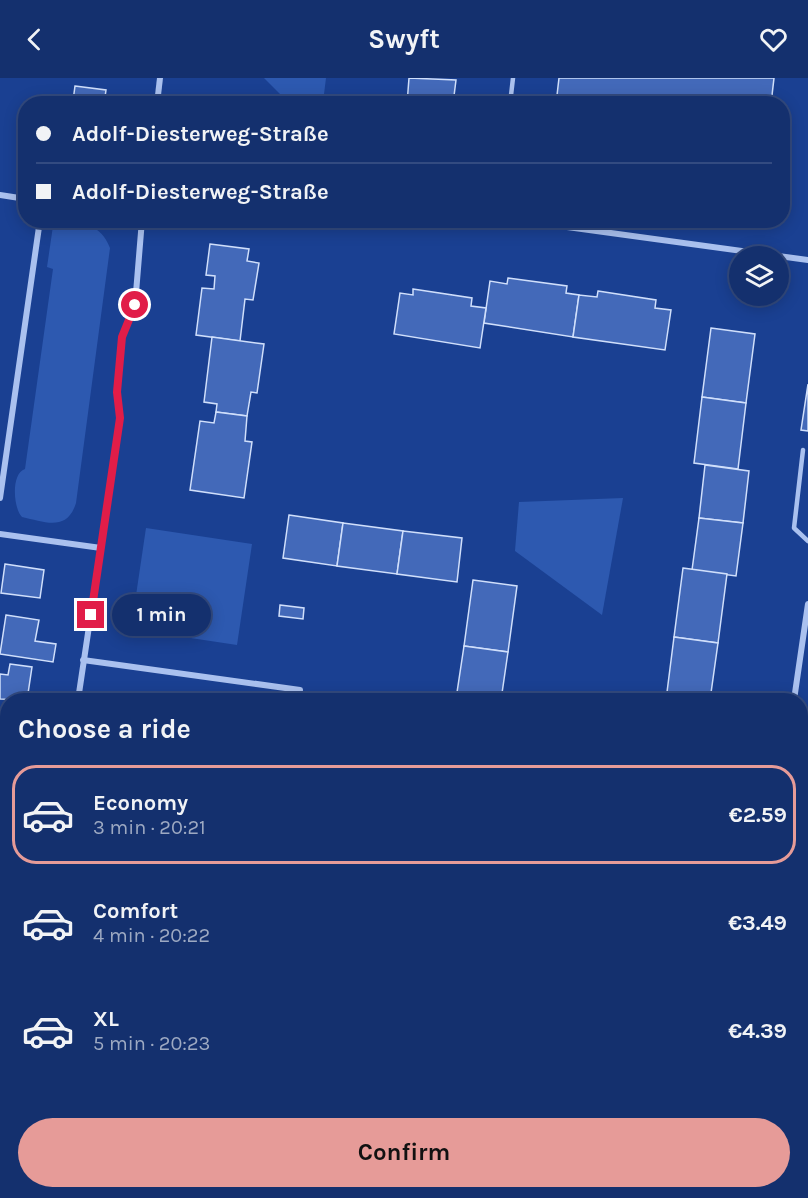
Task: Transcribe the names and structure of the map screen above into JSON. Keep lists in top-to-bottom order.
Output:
{
  "page": {
    "header": "Swyft",
    "banner": ["Adolf-Diesterweg-Straße", "Adolf-Diesterweg-Straße"],
    "bubble": "1 min",
    "heading": "Choose a ride",
    "list": [
      {
        "name": "Economy",
        "note": "3 min · 20:21",
        "value": "€2.59"
      },
      {
        "name": "Comfort",
        "note": "4 min · 20:22",
        "value": "€3.49"
      },
      {
        "name": "XL",
        "note": "5 min · 20:23",
        "value": "€4.39"
      }
    ],
    "buttons": "Confirm"
  }
}
